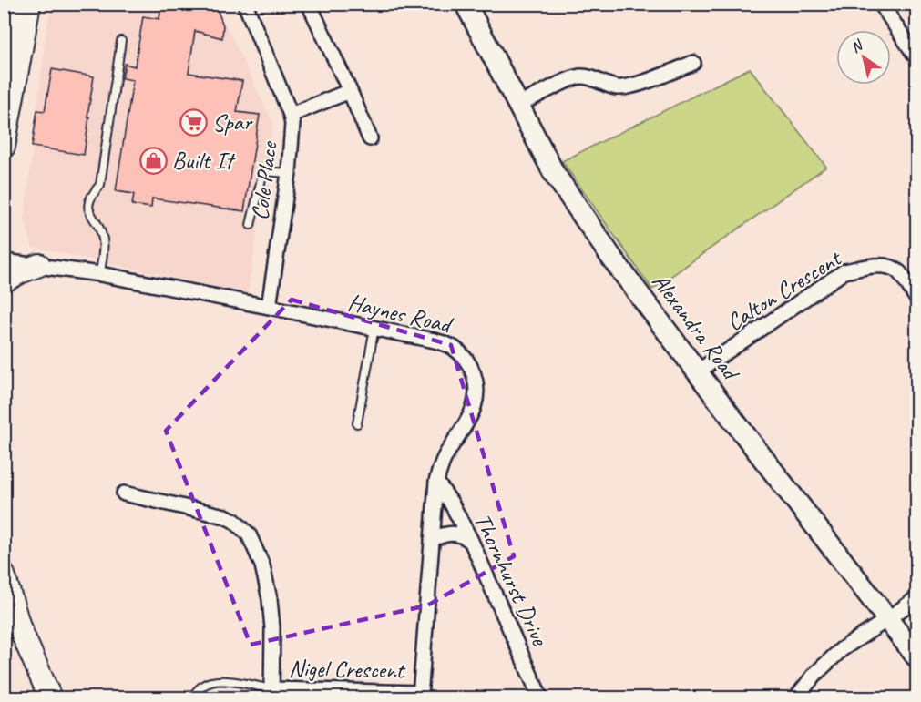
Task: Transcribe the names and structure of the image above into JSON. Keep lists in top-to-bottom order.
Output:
{
  "streets": {
    "street": [
      "Cole Place",
      "Calton Crescent",
      "Haynes Road",
      "Alexandra Road",
      "Thornhurst Drive",
      "Nigel Crescent"
    ]
  },
  "crossings": [
    ["Cole Place", "Haynes Road"],
    ["Calton Crescent", "Alexandra Road"],
    ["Haynes Road", "Thornhurst Drive"],
    ["Haynes Road", "Nigel Crescent"]
  ],
  "places": {
    "supermarket": ["Spar"],
    "shop": ["Built It"]
  },
  "north": "top left"
}
